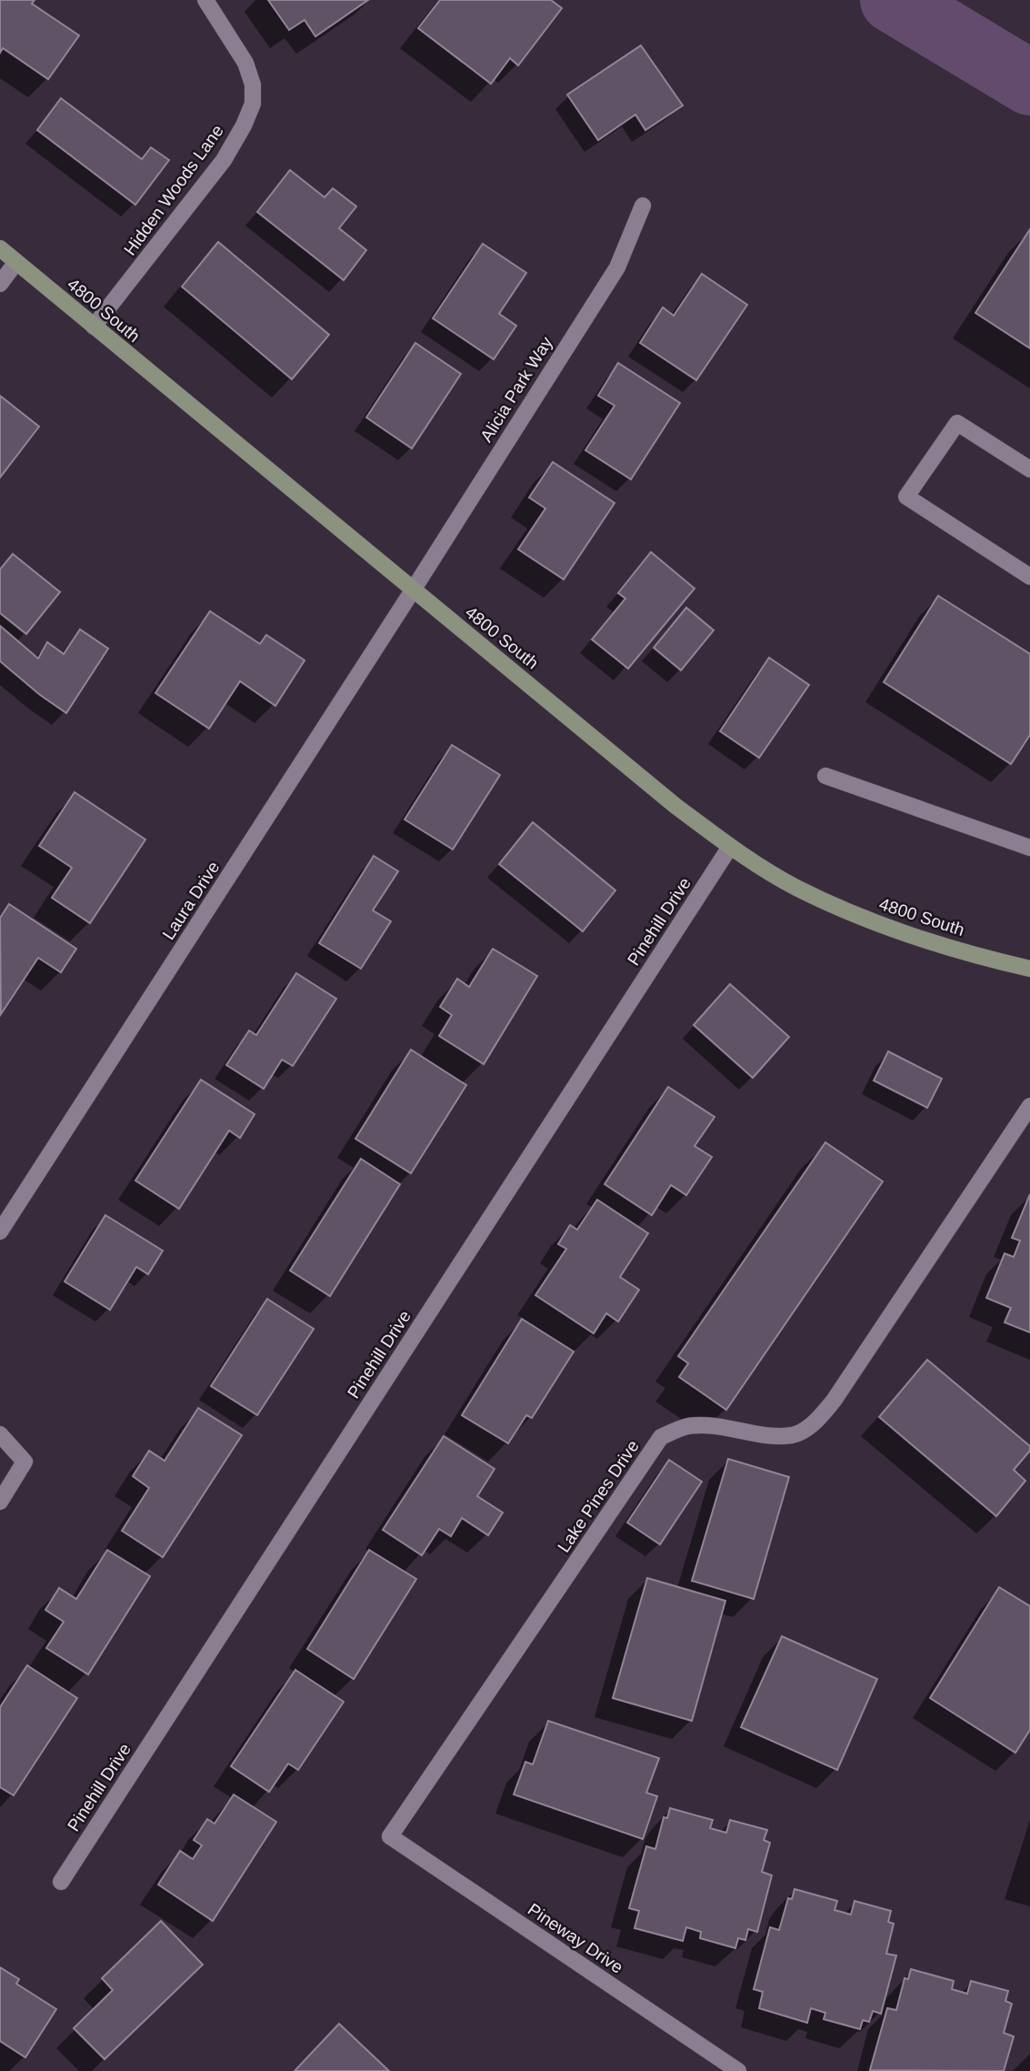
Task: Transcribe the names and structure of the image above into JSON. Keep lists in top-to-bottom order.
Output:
{
  "streets": {
    "street": [
      "Hidden Woods Lane",
      "4800 South",
      "Alicia Park Way",
      "Laura Drive",
      "Pinehill Drive",
      "Lake Pines Drive",
      "Pineway Drive"
    ]
  },
  "crossings": [
    ["Hidden Woods Lane", "4800 South"],
    ["4800 South", "Alicia Park Way"],
    ["4800 South", "Laura Drive"],
    ["4800 South", "Pinehill Drive"],
    ["Alicia Park Way", "Laura Drive"],
    ["Lake Pines Drive", "Pineway Drive"]
  ]
}
